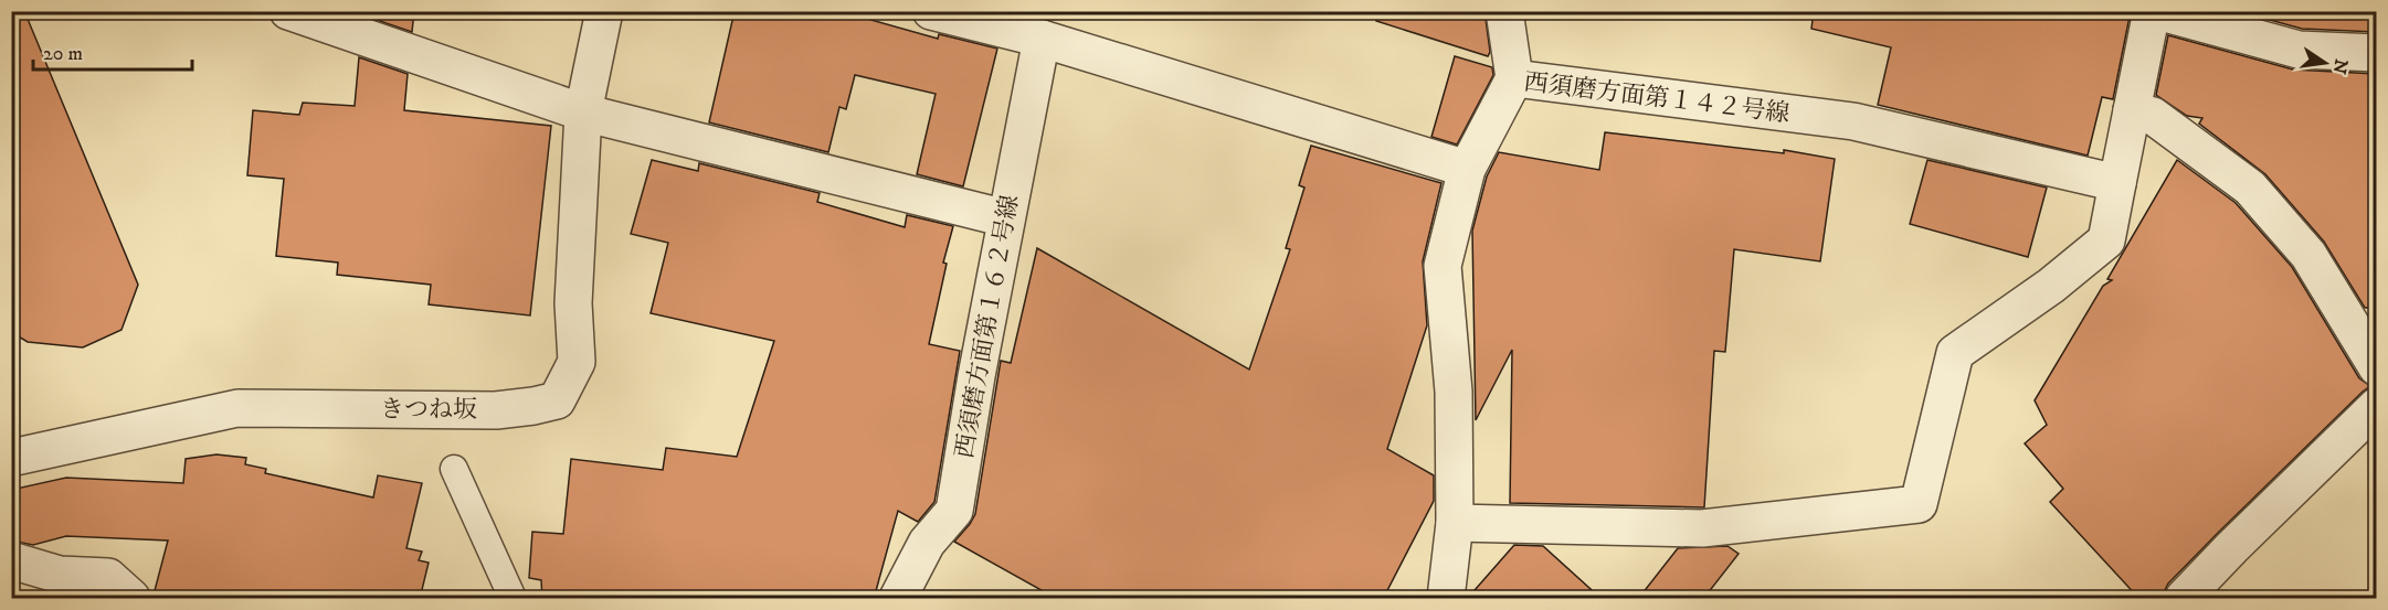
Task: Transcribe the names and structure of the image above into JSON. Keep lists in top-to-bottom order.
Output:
{
  "streets": {
    "street": ["西須磨方面第１４２号線", "西須磨方面第１６２号線", "きつね坂"]
  },
  "scale_bar": "20 m",
  "north": "right"
}
